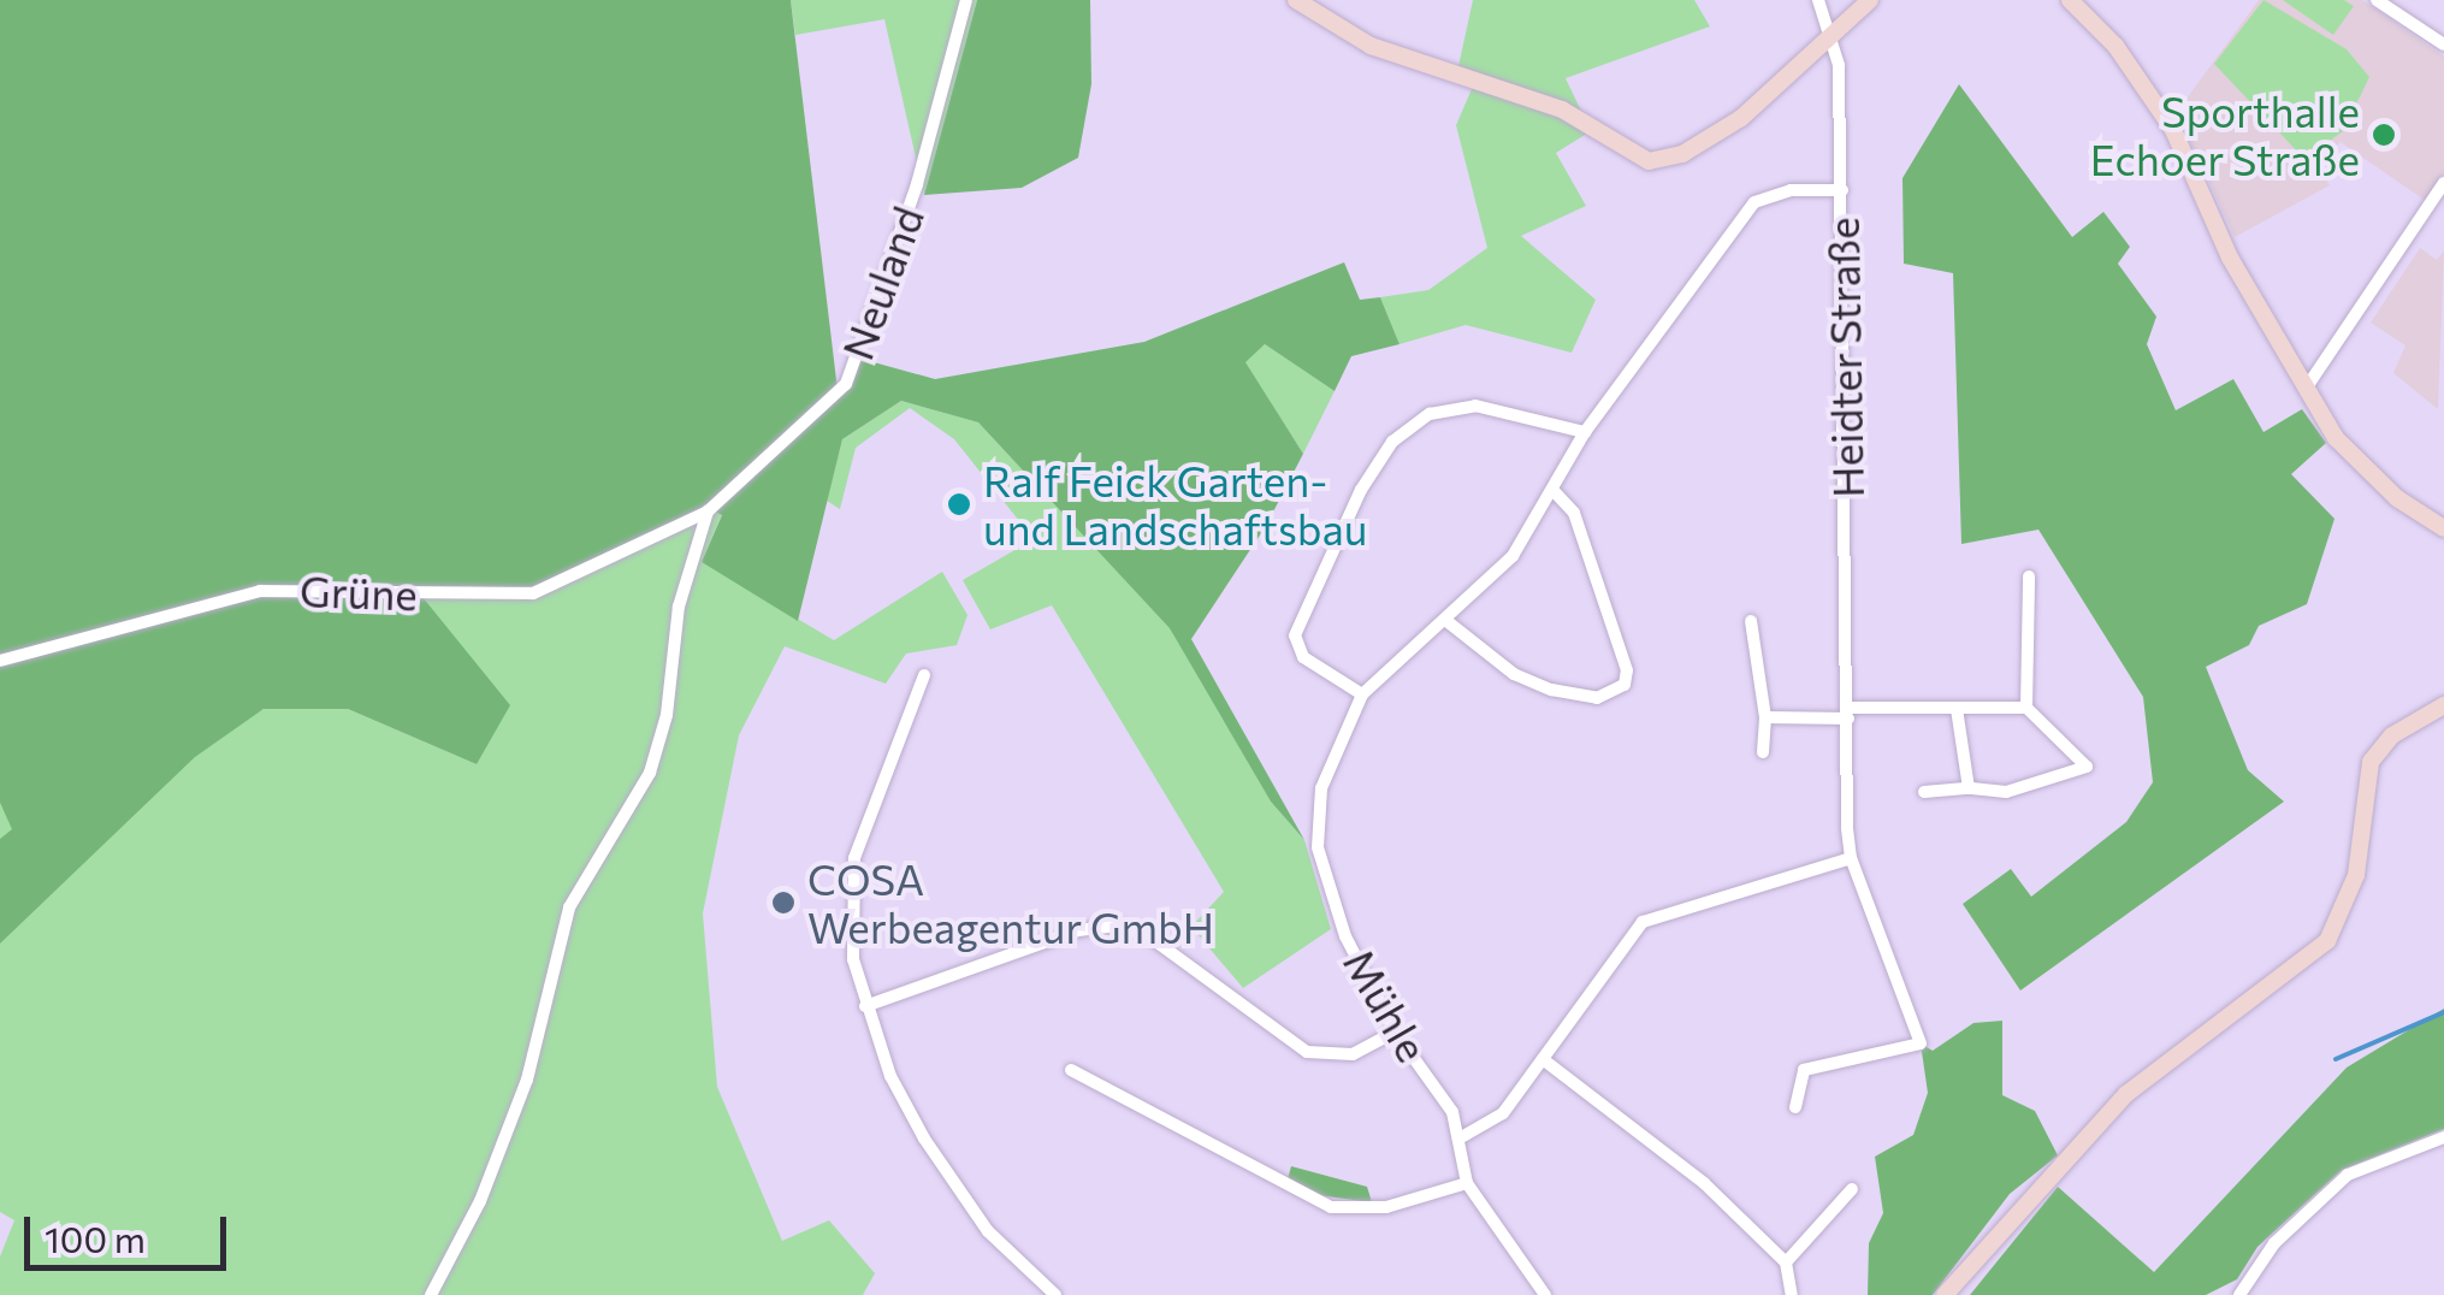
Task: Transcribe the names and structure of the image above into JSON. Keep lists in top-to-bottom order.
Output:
{
  "streets": {
    "street": [
      "Neuland",
      "Heidter Straße",
      "Grüne",
      "Mühle"
    ]
  },
  "crossings": [
    ["Neuland", "Grüne"],
    ["Heidter Straße", "Mühle"]
  ],
  "places": ["Sporthalle Echoer Straße", "Ralf Feick Garten- und Landschaftsbau", "COSA Werbeagentur GmbH"],
  "scale_bar": "100 m"
}
